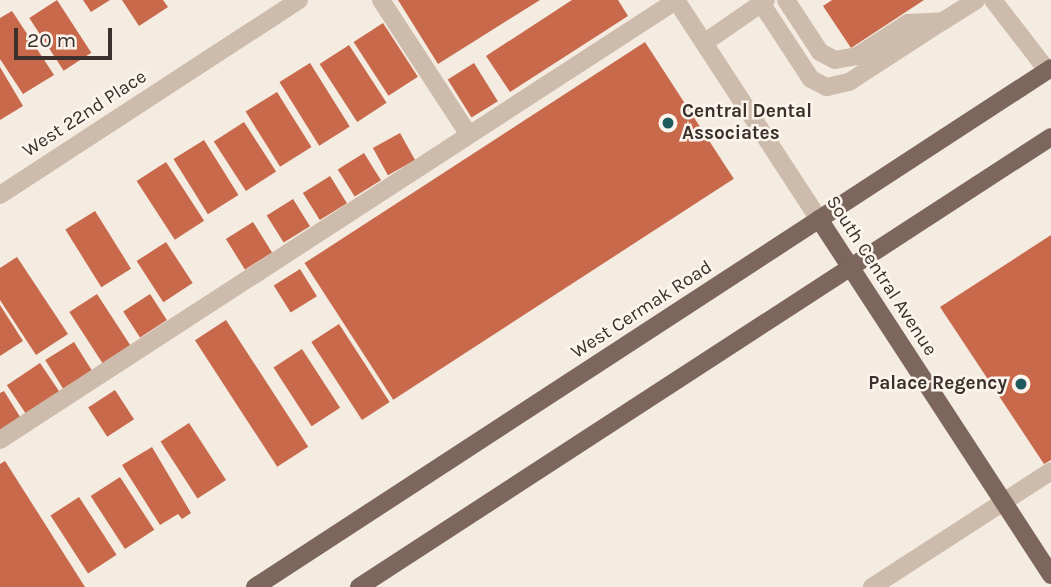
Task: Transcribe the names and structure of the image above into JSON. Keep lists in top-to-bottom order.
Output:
{
  "streets": {
    "main road": ["South Central Avenue", "West Cermak Road"],
    "street": ["West 22nd Place"]
  },
  "crossings": [
    ["South Central Avenue", "West Cermak Road"]
  ],
  "places": ["Central Dental Associates", "Palace Regency"],
  "scale_bar": "20 m"
}
